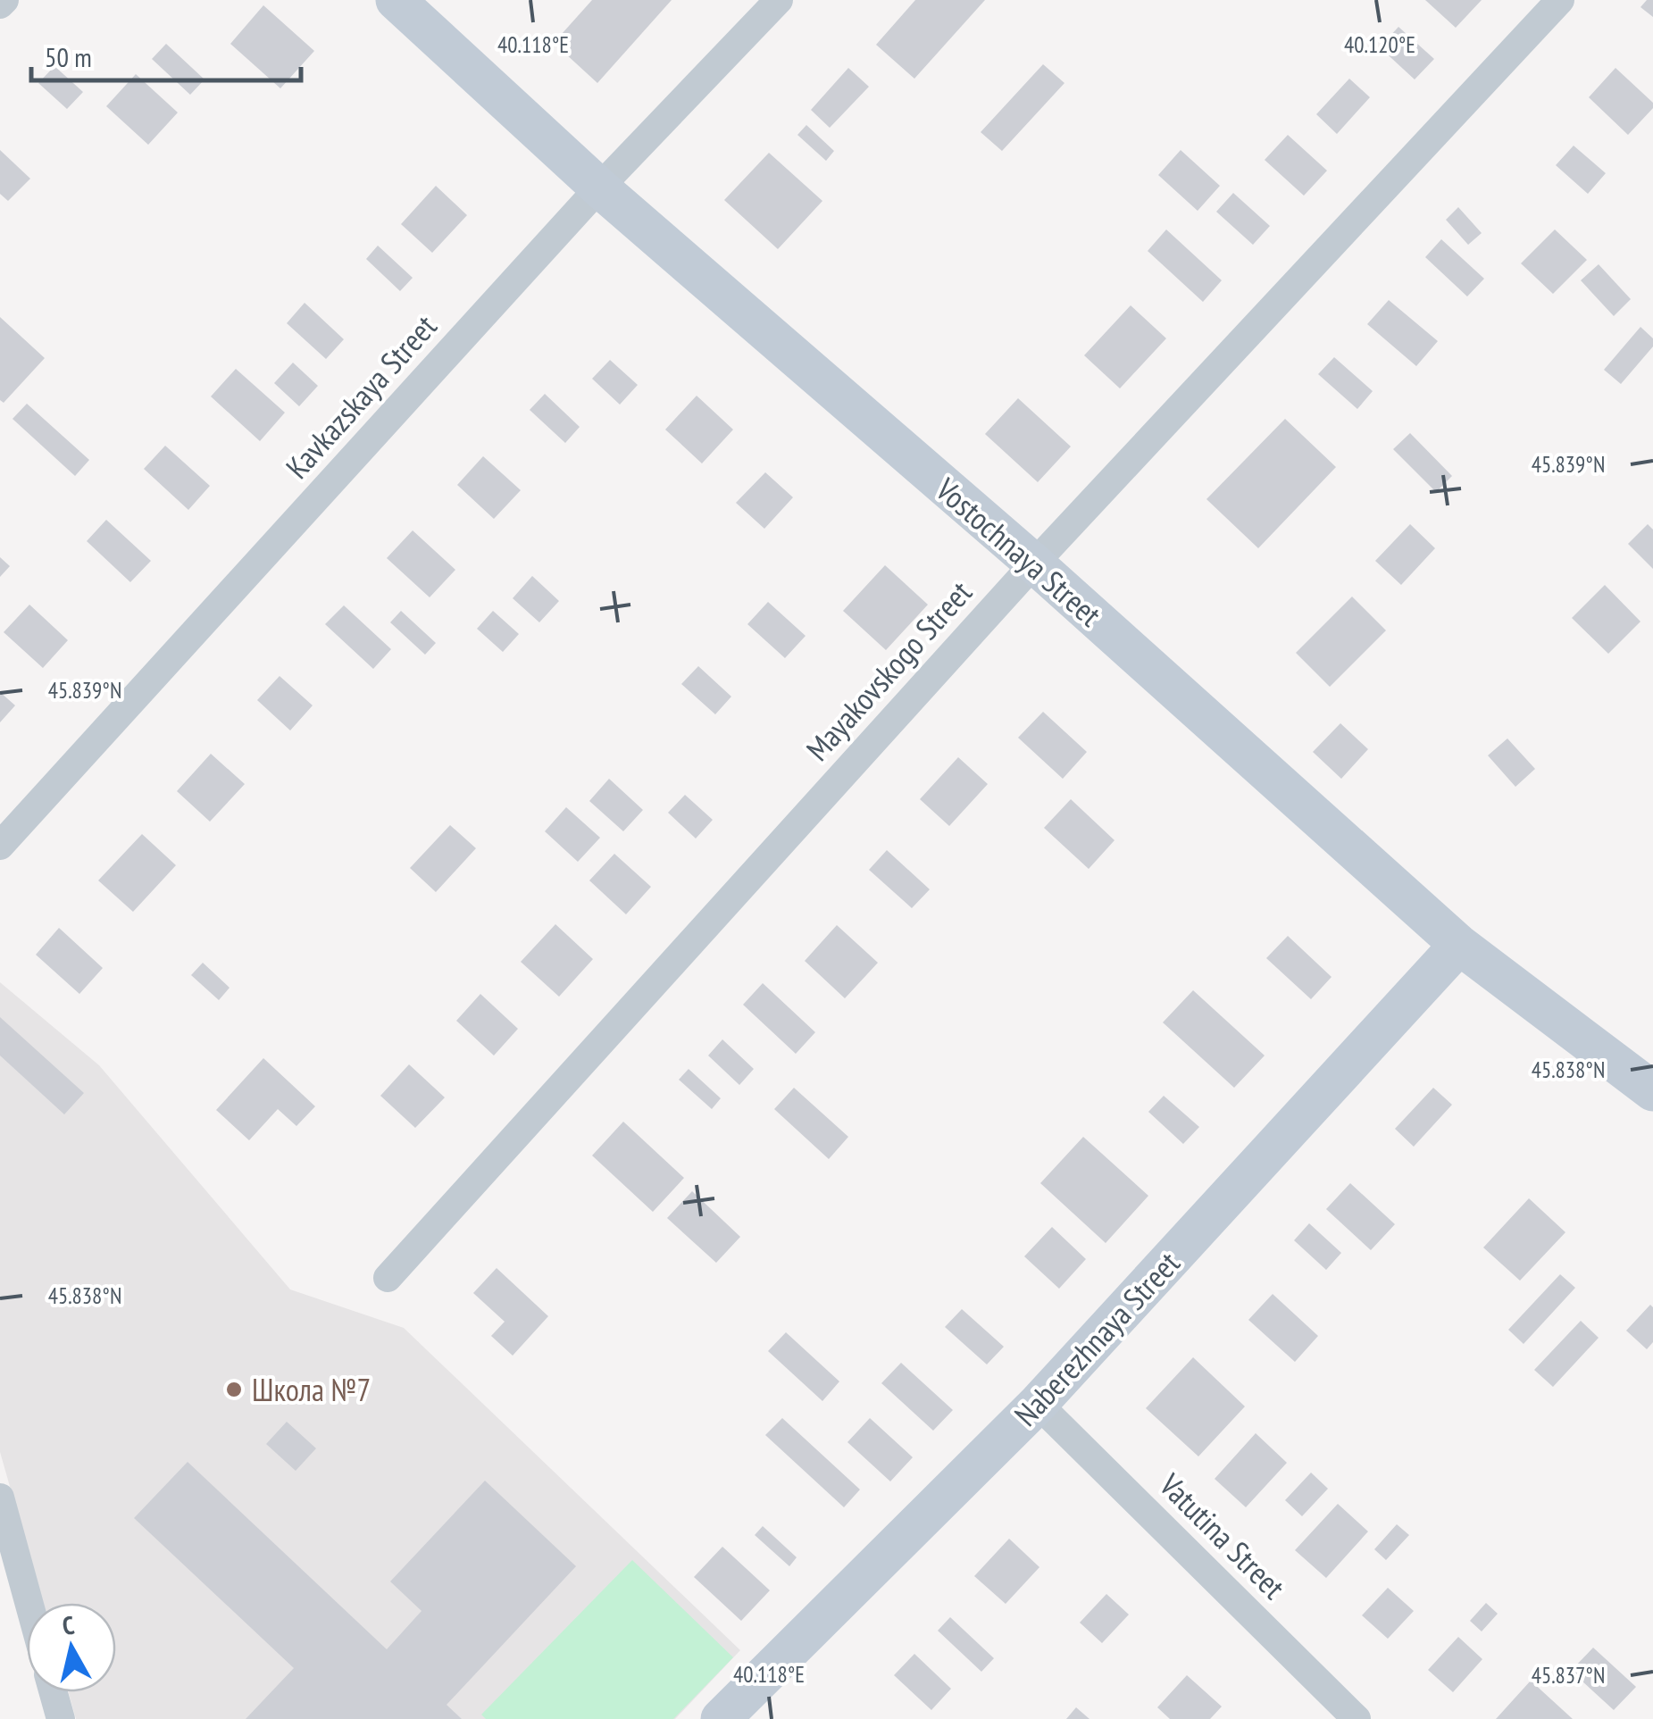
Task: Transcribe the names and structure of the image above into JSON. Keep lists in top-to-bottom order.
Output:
{
  "streets": {
    "main road": ["Vostochnaya Street", "Naberezhnaya Street"],
    "street": ["Kavkazskaya Street", "Mayakovskogo Street", "Vatutina Street"]
  },
  "crossings": [
    ["Kavkazskaya Street", "Vostochnaya Street"],
    ["Vostochnaya Street", "Mayakovskogo Street"],
    ["Vostochnaya Street", "Naberezhnaya Street"],
    ["Naberezhnaya Street", "Vatutina Street"]
  ],
  "places": ["Школа №7"],
  "scale_bar": "50 m",
  "north": "top",
  "coordinates": [
    "40.118°E",
    "40.120°E",
    "45.839°N",
    "45.838°N",
    "45.837°N"
  ]
}
